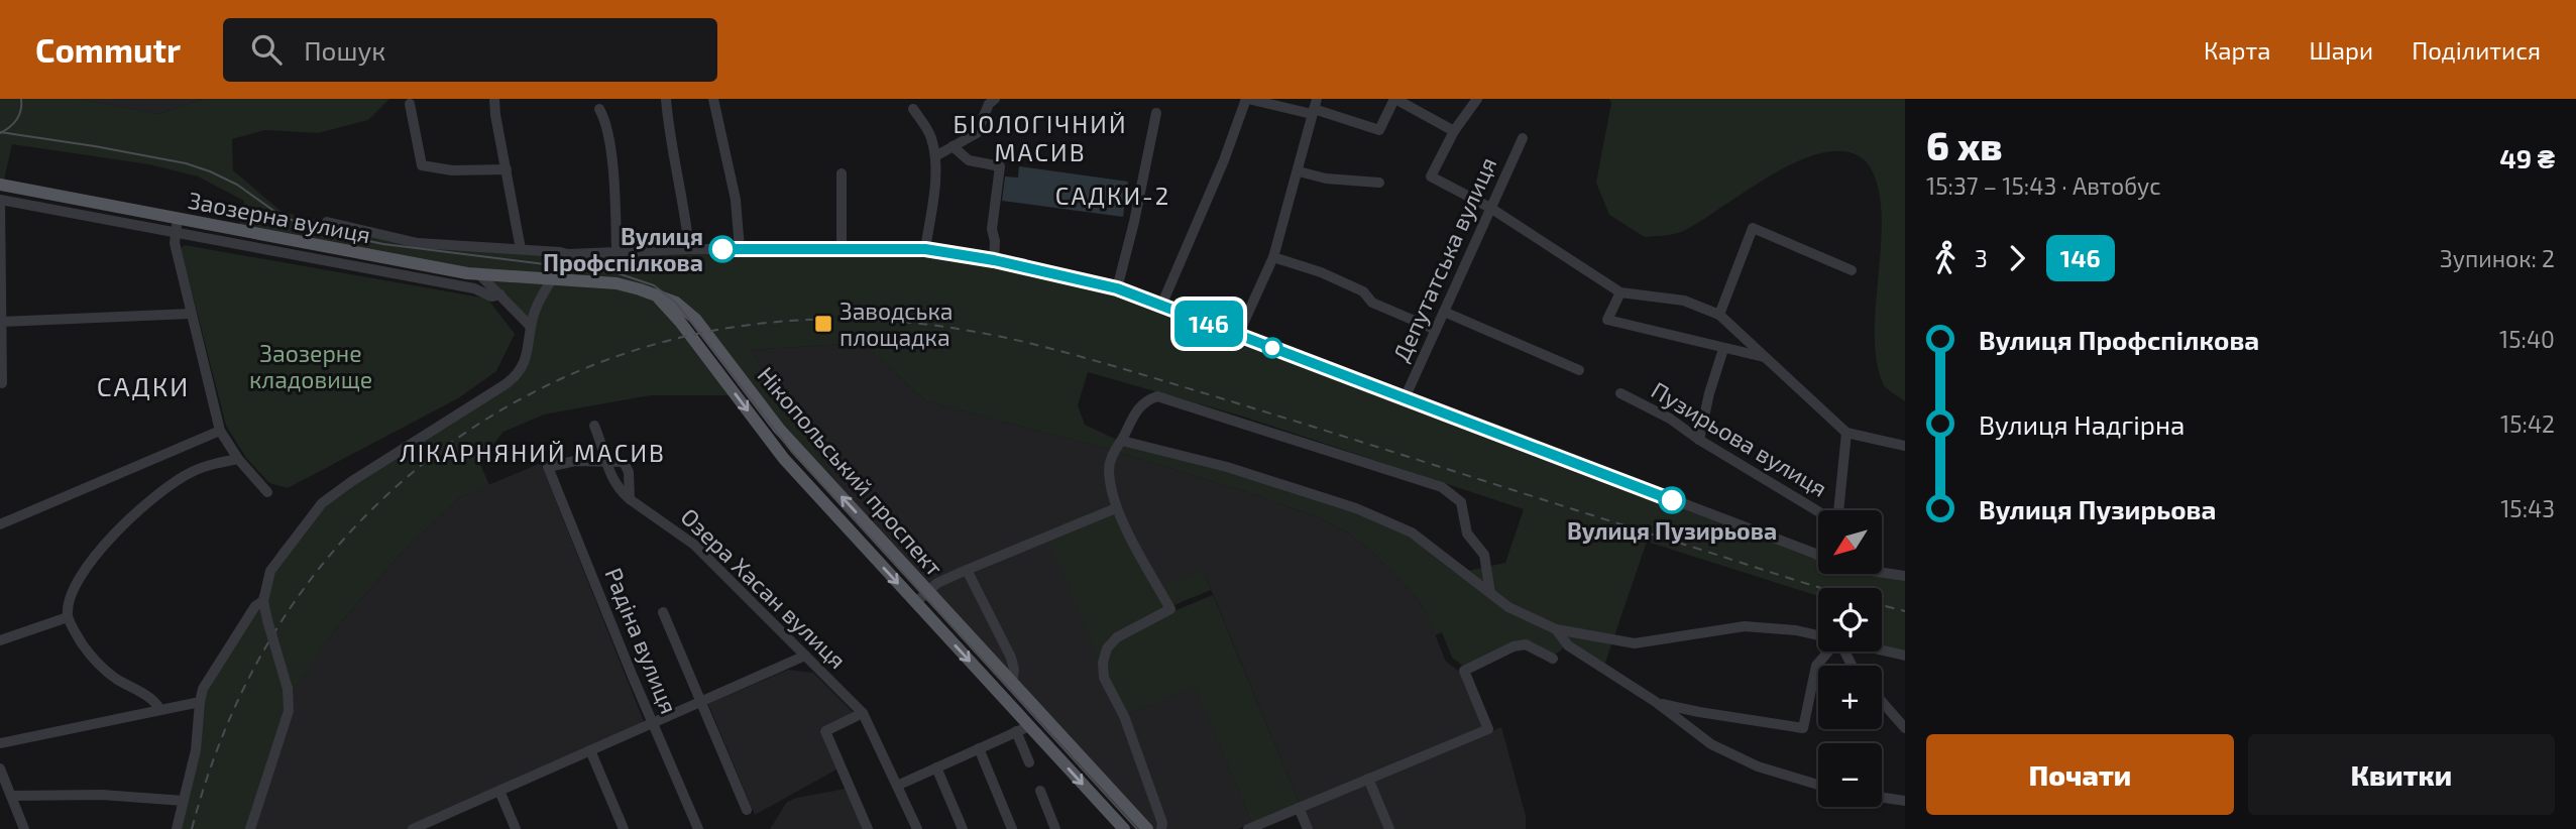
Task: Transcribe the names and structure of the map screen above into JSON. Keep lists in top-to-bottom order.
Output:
{
  "streets": {
    "main road": ["Заозерна вулиця", "Нікопольський проспект"],
    "street": [
      "Депутатська вулиця",
      "Пузирьова вулиця",
      "Озера Хасан вулиця",
      "Радіна вулиця"
    ]
  },
  "crossings": [
    ["Заозерна вулиця", "Депутатська вулиця"],
    ["Заозерна вулиця", "Нікопольський проспект"],
    ["Озера Хасан вулиця", "Радіна вулиця"]
  ],
  "districts": [
    "БІОЛОГІЧНИЙ МАСИВ",
    "САДКИ-2",
    "САДКИ",
    "ЛІКАРНЯНИЙ МАСИВ"
  ],
  "parks": ["Заозерне кладовище"],
  "places": {
    "other": ["Вулиця Профспілкова", "Вулиця Пузирьова"],
    "transit": ["Заводська площадка"]
  },
  "lines": ["bus line 146"],
  "north": "bottom left",
  "page": {
    "header": "Commutr",
    "search": "Пошук",
    "nav": ["Карта", "Шари", "Поділитися"],
    "on_map": "146",
    "heading": ["6 хв", "15:37 – 15:43 · Автобус", "49 ₴"],
    "legs": ["3", "146", "Зупинок: 2"],
    "list": [
      {
        "name": "Вулиця Профспілкова",
        "value": "15:40"
      },
      {
        "name": "Вулиця Надгірна",
        "value": "15:42"
      },
      {
        "name": "Вулиця Пузирьова",
        "value": "15:43"
      }
    ],
    "map_buttons": ["+", "−"],
    "buttons": ["Почати", "Квитки"]
  }
}
